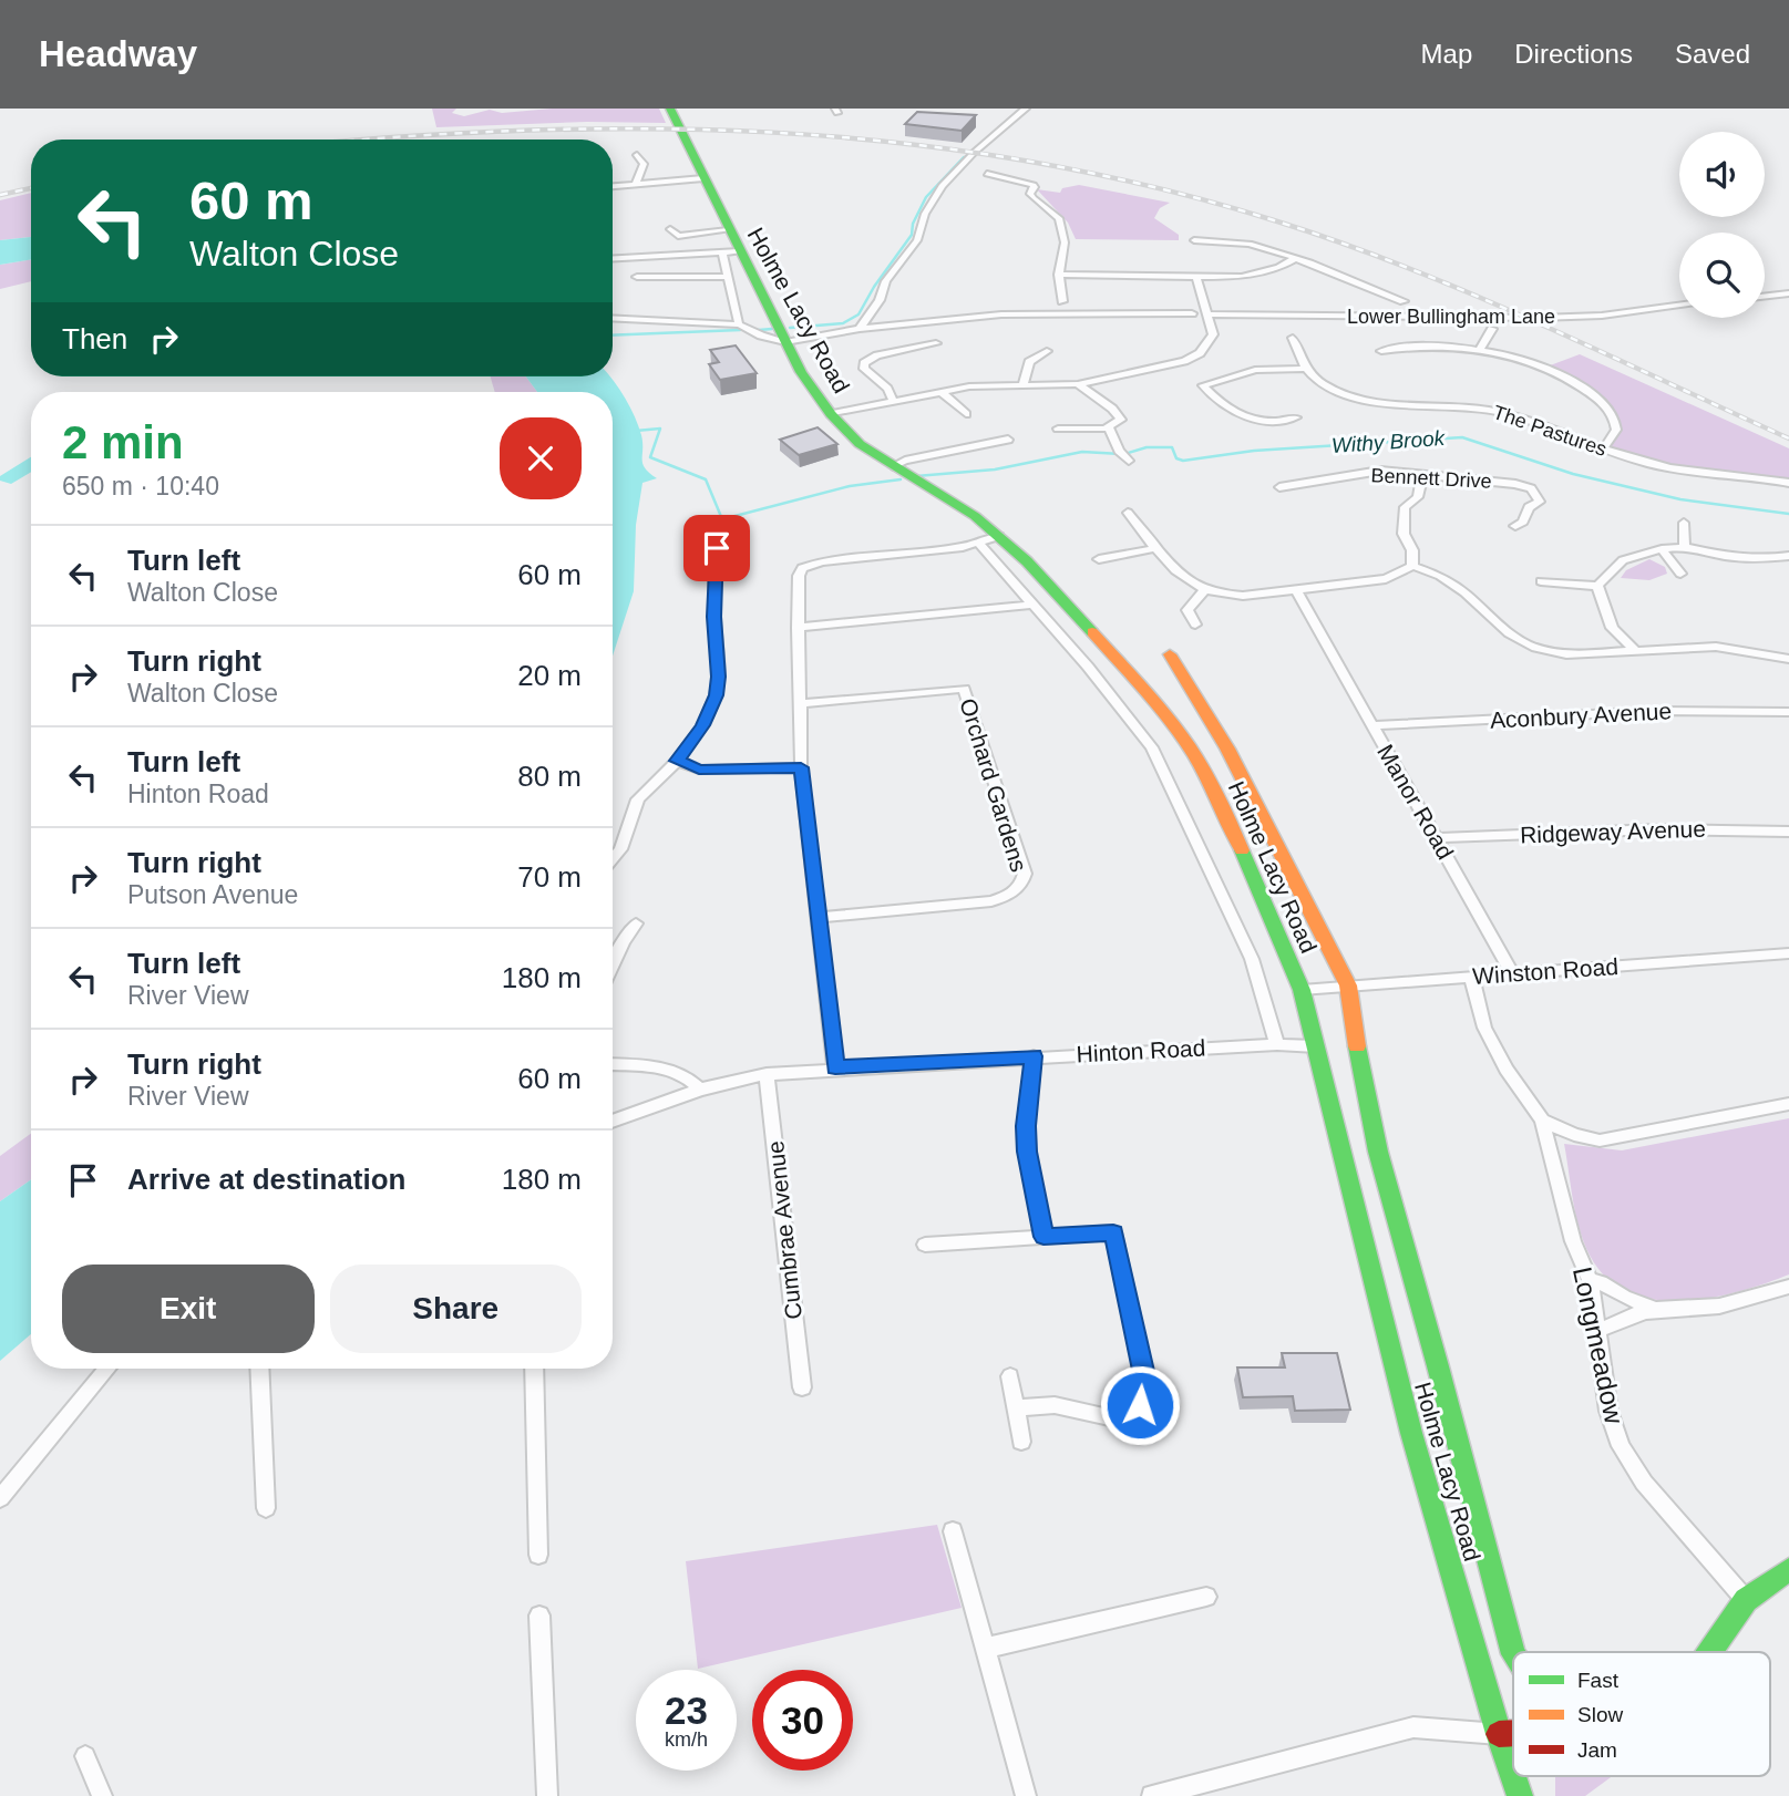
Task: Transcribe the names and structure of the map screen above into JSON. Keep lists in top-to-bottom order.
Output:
{
  "streets": {
    "street": [
      "Holme Lacy Road",
      "Lower Bullingham Lane",
      "The Pastures",
      "Bennett Drive",
      "Aconbury Avenue",
      "Orchard Gardens",
      "Manor Road",
      "Ridgeway Avenue",
      "Winston Road",
      "Hinton Road",
      "Cumbrae Avenue",
      "Longmeadow"
    ]
  },
  "crossings": [
    ["Holme Lacy Road", "Winston Road"],
    ["Holme Lacy Road", "Hinton Road"],
    ["Aconbury Avenue", "Manor Road"],
    ["Manor Road", "Ridgeway Avenue"],
    ["Manor Road", "Winston Road"],
    ["Winston Road", "Longmeadow"],
    ["Hinton Road", "Cumbrae Avenue"]
  ],
  "water": ["Withy Brook"],
  "legend": ["Fast", "Slow", "Jam"],
  "page": {
    "header": "Headway",
    "nav": ["Map", "Directions", "Saved"],
    "turn": ["60 m", "Walton Close"],
    "then": "Then",
    "heading": ["2 min", "650 m · 10:40"],
    "list": [
      {
        "name": "Turn left",
        "note": "Walton Close",
        "value": "60 m"
      },
      {
        "name": "Turn right",
        "note": "Walton Close",
        "value": "20 m"
      },
      {
        "name": "Turn left",
        "note": "Hinton Road",
        "value": "80 m"
      },
      {
        "name": "Turn right",
        "note": "Putson Avenue",
        "value": "70 m"
      },
      {
        "name": "Turn left",
        "note": "River View",
        "value": "180 m"
      },
      {
        "name": "Turn right",
        "note": "River View",
        "value": "60 m"
      },
      {
        "name": "Arrive at destination",
        "value": "180 m"
      }
    ],
    "buttons": ["Exit", "Share"],
    "speed": "23 km/h",
    "limit": "30"
  }
}
